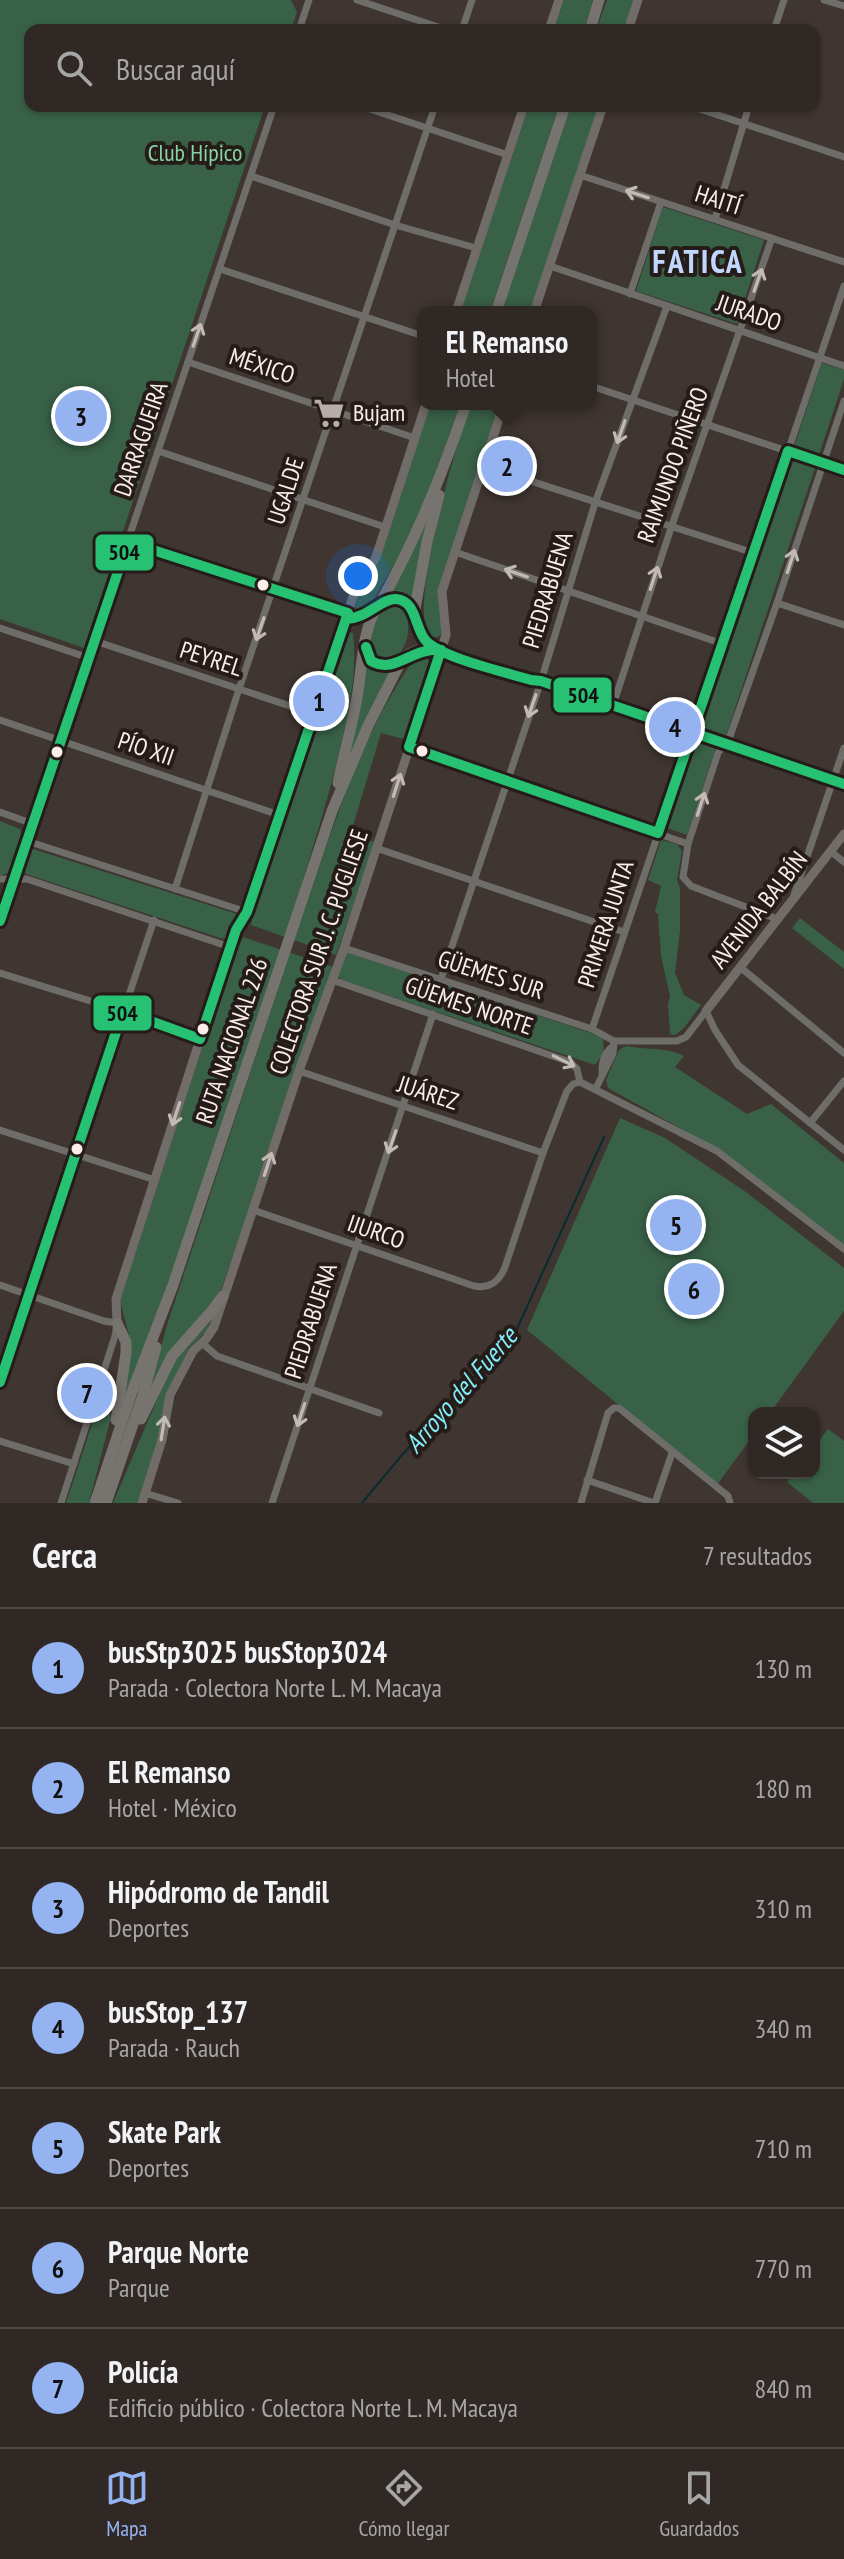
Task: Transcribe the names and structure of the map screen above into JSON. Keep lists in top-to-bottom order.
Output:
{
  "streets": {
    "highway": ["RUTA NACIONAL 226"],
    "main road": ["AVENIDA BALBÍN", "COLECTORA SUR J. C. PUGLIESE"],
    "street": [
      "HAITÍ",
      "JURADO",
      "MÉXICO",
      "DARRAGUEIRA",
      "RAIMUNDO PIÑERO",
      "UGALDE",
      "PIEDRABUENA",
      "PEYREL",
      "PÍO XII",
      "PRIMERA JUNTA",
      "GÜEMES SUR",
      "GÜEMES NORTE",
      "JUÁREZ",
      "IJURCO"
    ]
  },
  "crossings": [
    ["HAITÍ", "RAIMUNDO PIÑERO"],
    ["JURADO", "RAIMUNDO PIÑERO"],
    ["JURADO", "PIEDRABUENA"],
    ["JURADO", "PRIMERA JUNTA"],
    ["MÉXICO", "DARRAGUEIRA"],
    ["MÉXICO", "UGALDE"],
    ["DARRAGUEIRA", "PEYREL"],
    ["DARRAGUEIRA", "PÍO XII"],
    ["UGALDE", "PEYREL"],
    ["UGALDE", "PÍO XII"],
    ["PIEDRABUENA", "GÜEMES SUR"],
    ["PIEDRABUENA", "GÜEMES NORTE"],
    ["PIEDRABUENA", "JUÁREZ"],
    ["PIEDRABUENA", "IJURCO"],
    ["AVENIDA BALBÍN", "GÜEMES SUR"],
    ["PRIMERA JUNTA", "GÜEMES SUR"],
    ["COLECTORA SUR J. C. PUGLIESE", "GÜEMES SUR"],
    ["COLECTORA SUR J. C. PUGLIESE", "GÜEMES NORTE"],
    ["COLECTORA SUR J. C. PUGLIESE", "JUÁREZ"],
    ["COLECTORA SUR J. C. PUGLIESE", "IJURCO"],
    ["JUÁREZ", "IJURCO"]
  ],
  "one_way": [
    "RAIMUNDO PIÑERO",
    "PIEDRABUENA",
    "COLECTORA SUR J. C. PUGLIESE",
    "GÜEMES NORTE"
  ],
  "districts": ["FATICA"],
  "water": ["Arroyo del Fuerte"],
  "parks": ["Club Hípico"],
  "places": {
    "supermarket": ["Bujam"]
  },
  "lines": ["transit line 504"],
  "page": {
    "search": "Buscar aquí",
    "popup": ["El Remanso", "Hotel"],
    "pins": [
      "3",
      "2",
      "1",
      "4",
      "5",
      "6",
      "7"
    ],
    "heading": ["Cerca", "7 resultados"],
    "list": [
      {
        "mark": "1",
        "name": "busStp3025 busStop3024",
        "note": "Parada · Colectora Norte L. M. Macaya",
        "value": "130 m"
      },
      {
        "mark": "2",
        "name": "El Remanso",
        "note": "Hotel · México",
        "value": "180 m"
      },
      {
        "mark": "3",
        "name": "Hipódromo de Tandil",
        "note": "Deportes",
        "value": "310 m"
      },
      {
        "mark": "4",
        "name": "busStop_137",
        "note": "Parada · Rauch",
        "value": "340 m"
      },
      {
        "mark": "5",
        "name": "Skate Park",
        "note": "Deportes",
        "value": "710 m"
      },
      {
        "mark": "6",
        "name": "Parque Norte",
        "note": "Parque",
        "value": "770 m"
      },
      {
        "mark": "7",
        "name": "Policía",
        "note": "Edificio público · Colectora Norte L. M. Macaya",
        "value": "840 m"
      }
    ],
    "nav": ["Mapa", "Cómo llegar", "Guardados"]
  }
}
